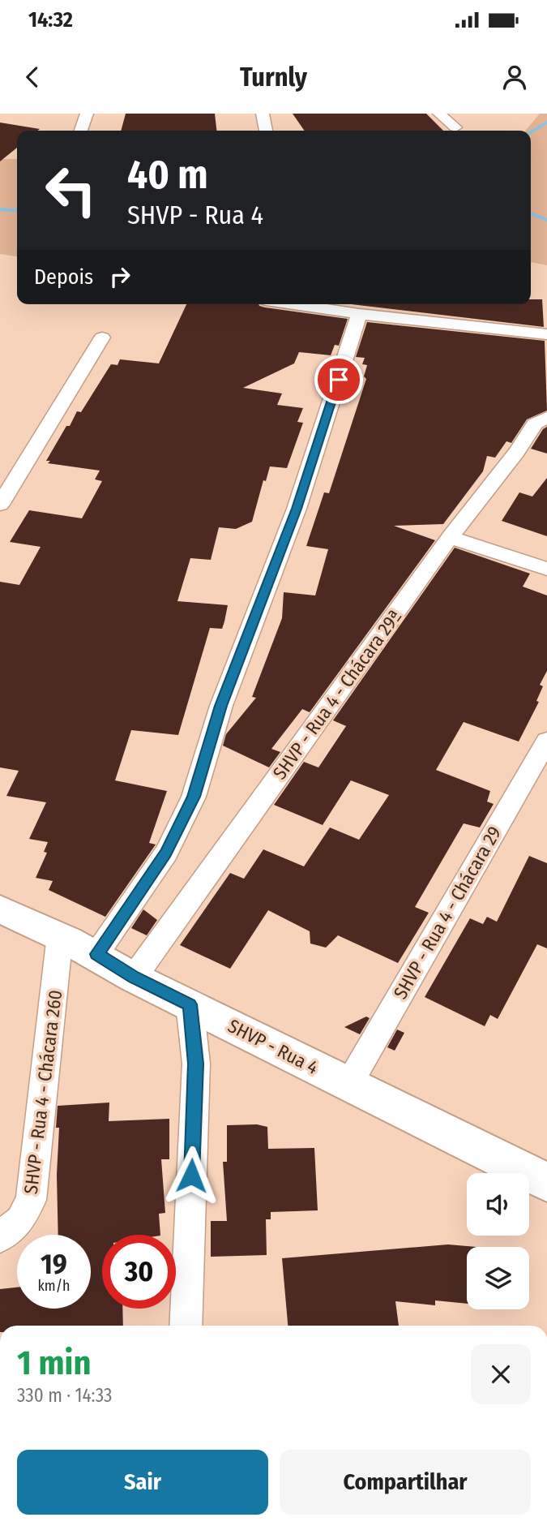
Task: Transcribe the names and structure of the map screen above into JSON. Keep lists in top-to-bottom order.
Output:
{
  "streets": {
    "street": [
      "SHVP - Rua 4 - Chácara 29ª",
      "SHVP - Rua 4 - Chácara 29",
      "SHVP - Rua 4",
      "SHVP - Rua 4 - Chácara 260"
    ]
  },
  "crossings": [
    ["SHVP - Rua 4 - Chácara 29ª", "SHVP - Rua 4"],
    ["SHVP - Rua 4 - Chácara 29", "SHVP - Rua 4"],
    ["SHVP - Rua 4", "SHVP - Rua 4 - Chácara 260"]
  ],
  "page": {
    "status": "14:32",
    "header": "Turnly",
    "turn": ["40 m", "SHVP - Rua 4"],
    "then": "Depois",
    "speed": "19 km/h",
    "limit": "30",
    "heading": ["1 min", "330 m · 14:33"],
    "buttons": ["Sair", "Compartilhar"]
  }
}
